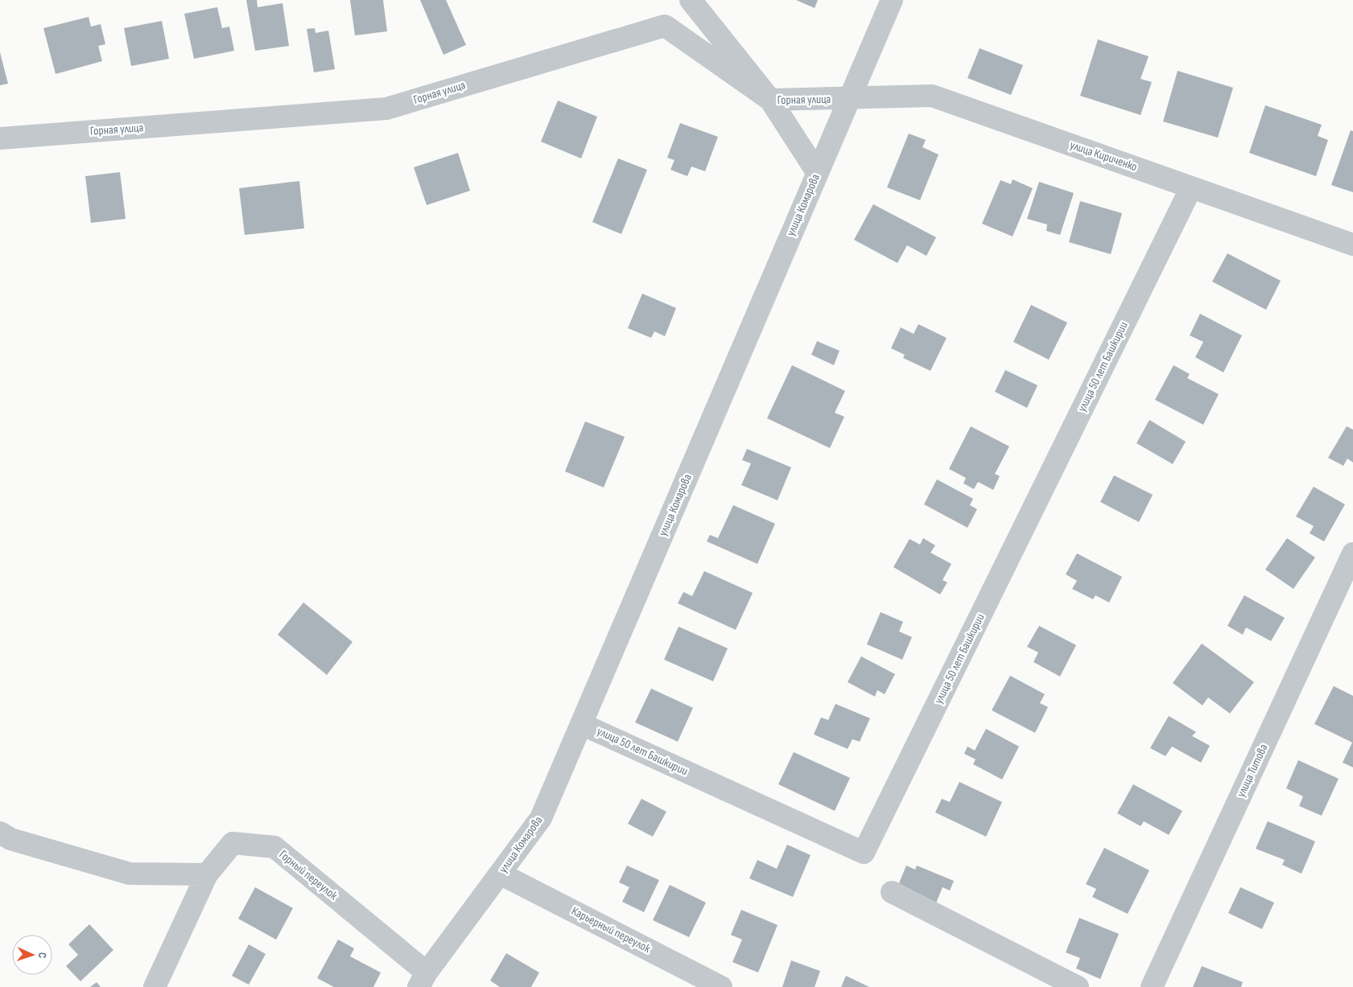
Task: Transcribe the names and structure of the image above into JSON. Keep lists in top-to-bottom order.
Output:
{
  "streets": {
    "street": [
      "Горная улица",
      "улица Кириченко",
      "улица Комарова",
      "улица 50 лет Башкирии",
      "улица Титова",
      "Горный переулок",
      "Карьерный переулок"
    ]
  },
  "crossings": [
    ["Горная улица", "улица Кириченко"],
    ["Горная улица", "улица Комарова"],
    ["улица Кириченко", "улица Комарова"],
    ["улица Кириченко", "улица 50 лет Башкирии"],
    ["улица Комарова", "улица 50 лет Башкирии"],
    ["улица Комарова", "Горный переулок"],
    ["улица Комарова", "Карьерный переулок"]
  ],
  "north": "right"
}
